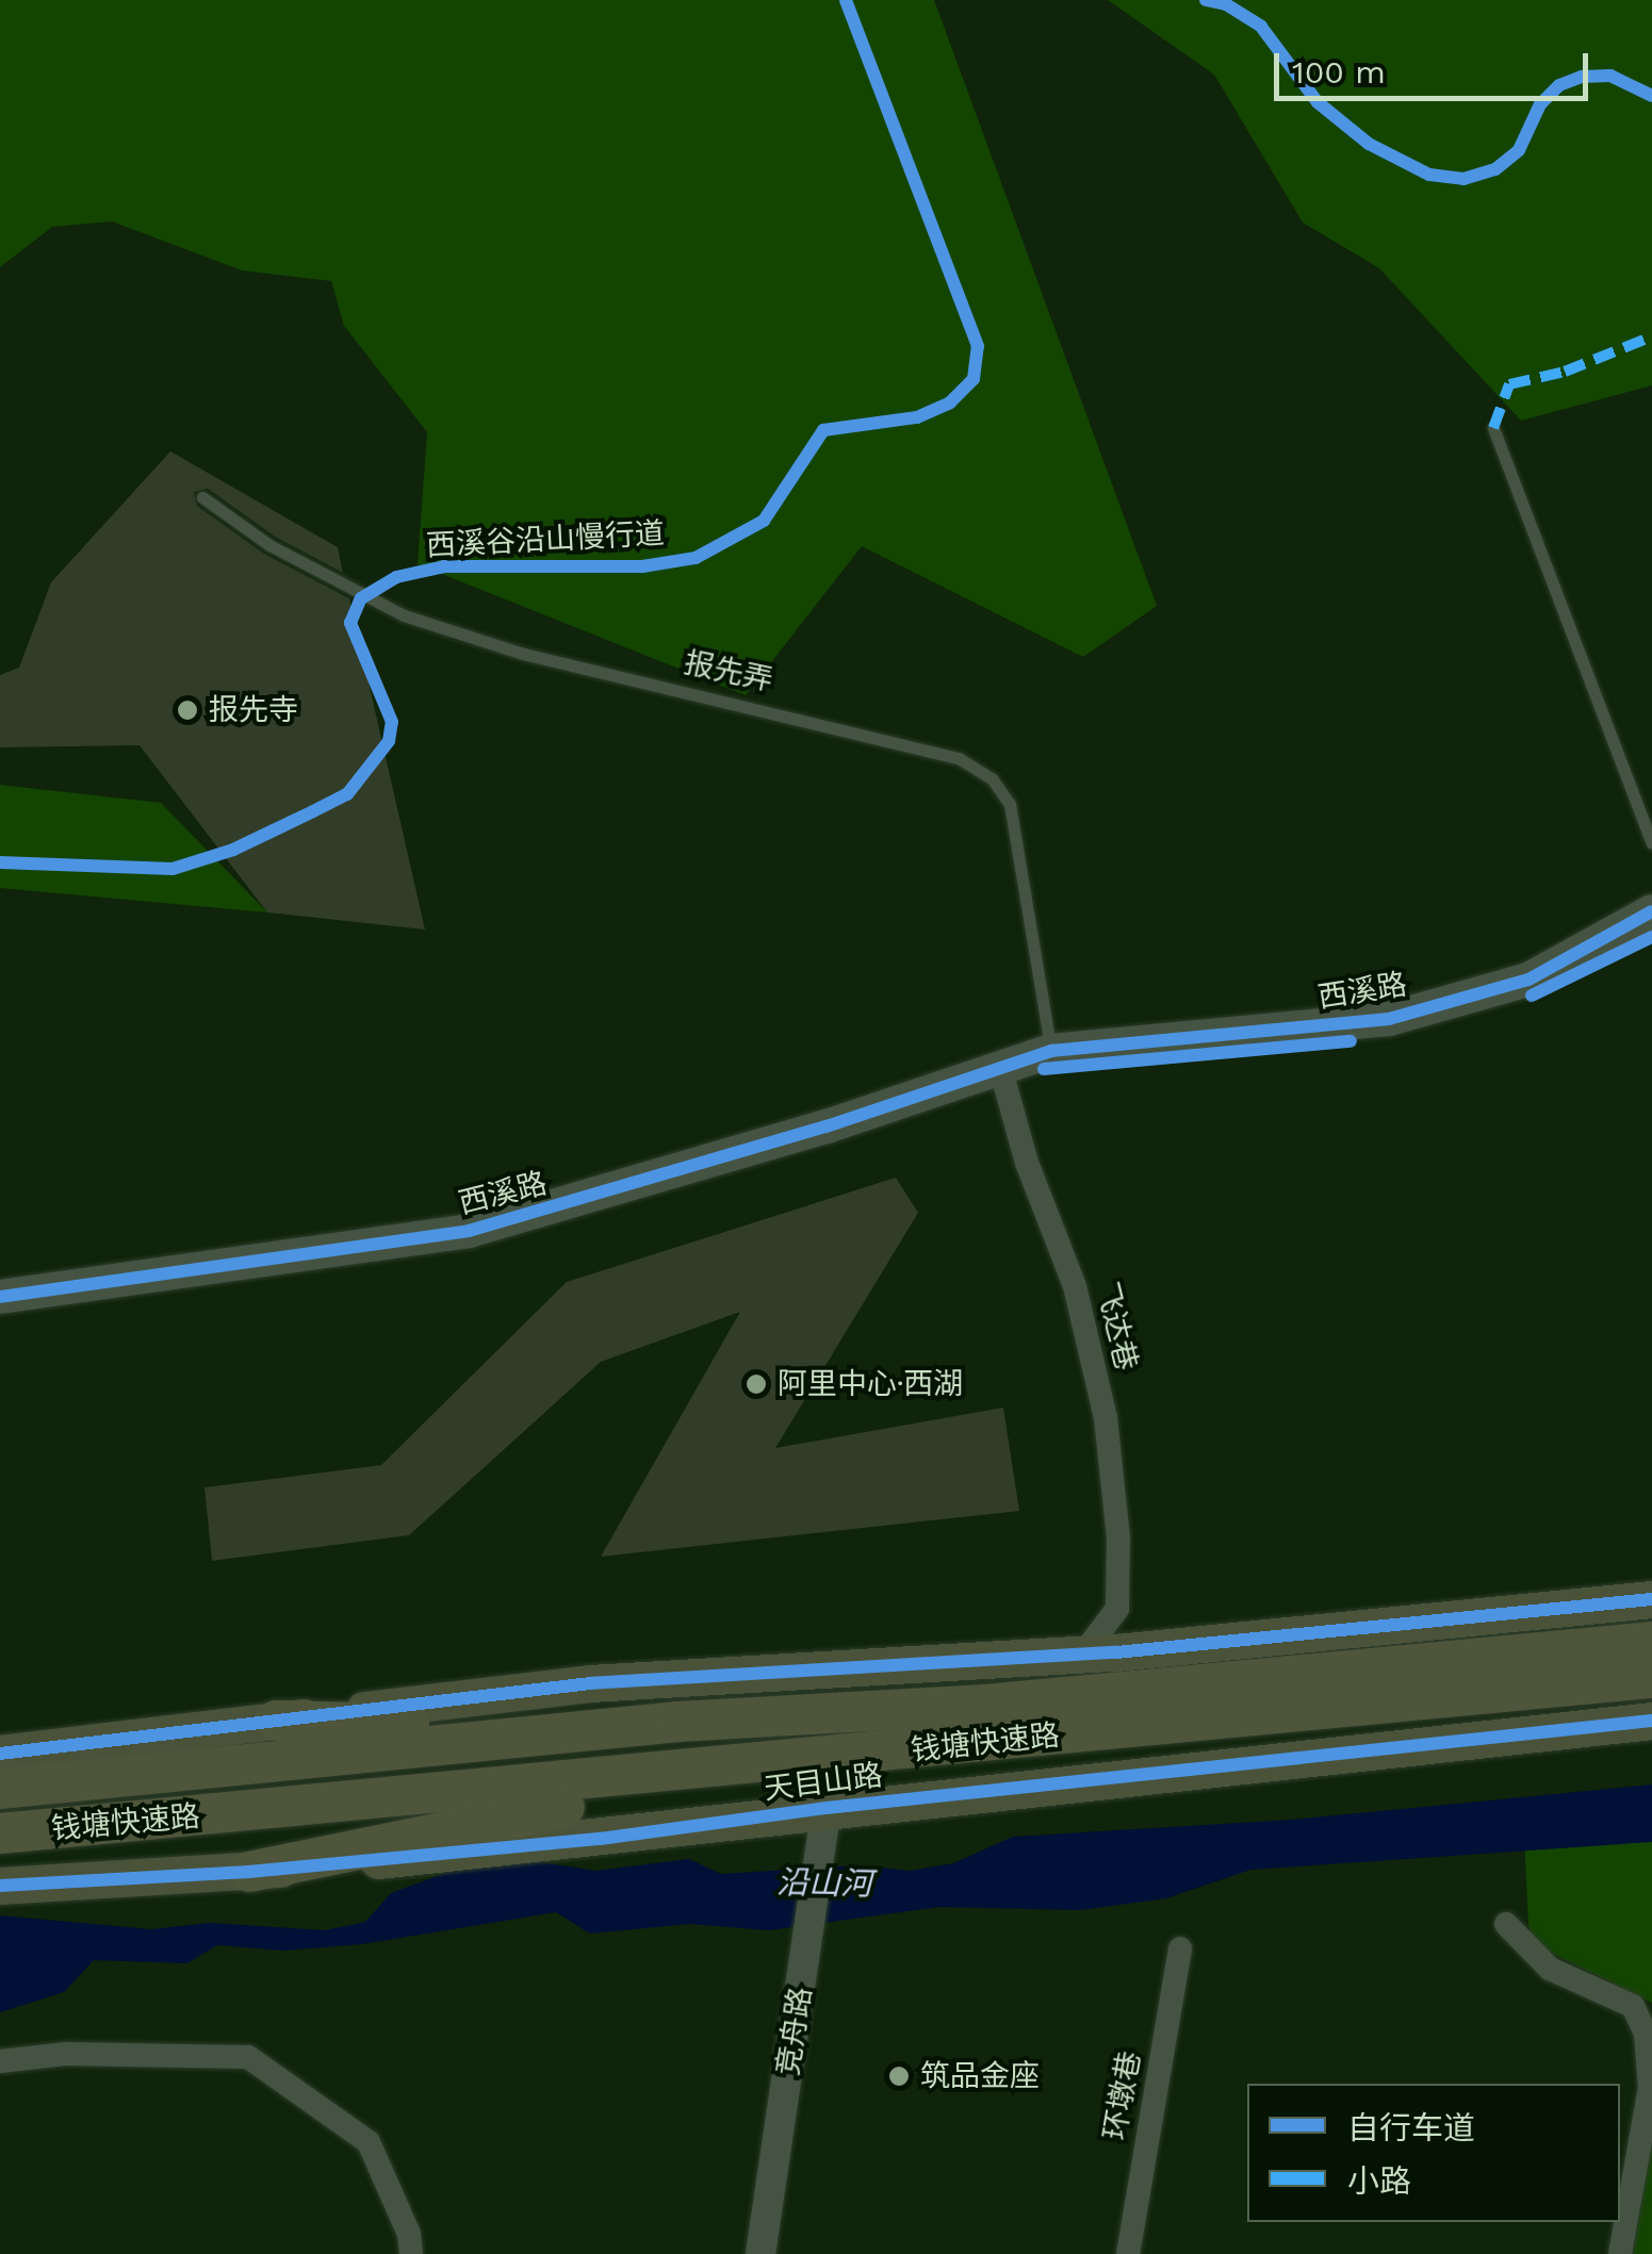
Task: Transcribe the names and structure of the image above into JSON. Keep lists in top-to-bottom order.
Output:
{
  "streets": {
    "highway": ["钱塘快速路"],
    "main road": ["西溪路", "天目山路"],
    "street": ["飞达巷", "竞舟路", "环墩巷"],
    "lane": ["报先弄"],
    "cycle path": ["西溪谷沿山慢行道"]
  },
  "crossings": [
    ["报先弄", "西溪路"],
    ["西溪路", "飞达巷"],
    ["天目山路", "竞舟路"]
  ],
  "water": ["沿山河"],
  "places": ["报先寺", "阿里中心·西湖", "筑品金座"],
  "legend": ["自行车道", "小路"],
  "scale_bar": "100 m"
}
